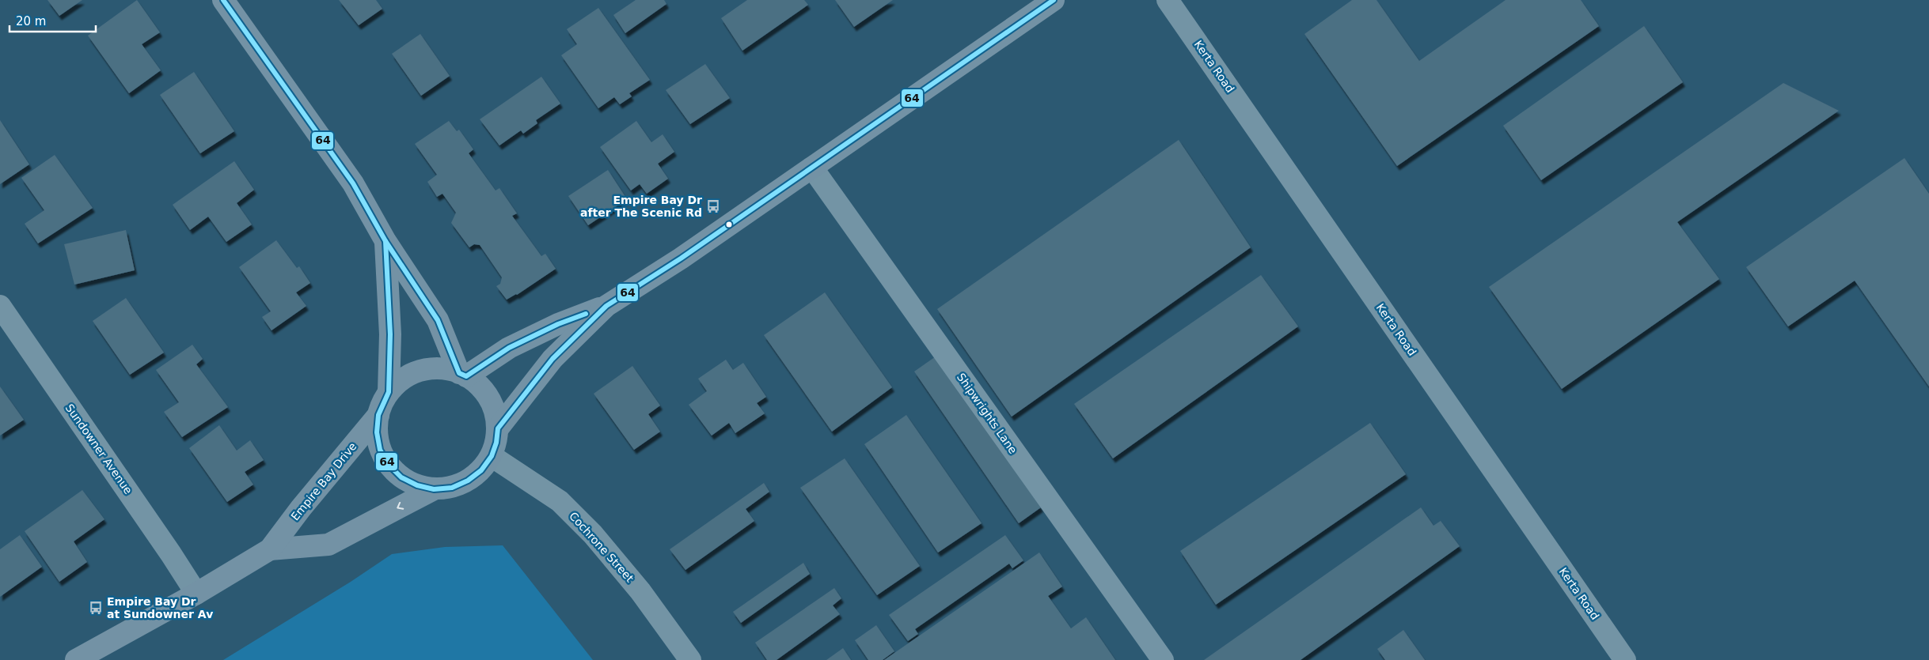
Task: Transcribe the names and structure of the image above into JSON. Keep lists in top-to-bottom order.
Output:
{
  "streets": {
    "main road": ["Empire Bay Drive"],
    "street": [
      "Kerta Road",
      "Shipwrights Lane",
      "Sundowner Avenue",
      "Cochrone Street"
    ]
  },
  "crossings": [
    ["Sundowner Avenue", "Empire Bay Drive"],
    ["Empire Bay Drive", "Cochrone Street"]
  ],
  "places": {
    "bus stop": ["Empire Bay Dr after The Scenic Rd", "Empire Bay Dr at Sundowner Av"]
  },
  "lines": ["transit line 64"],
  "scale_bar": "20 m"
}
